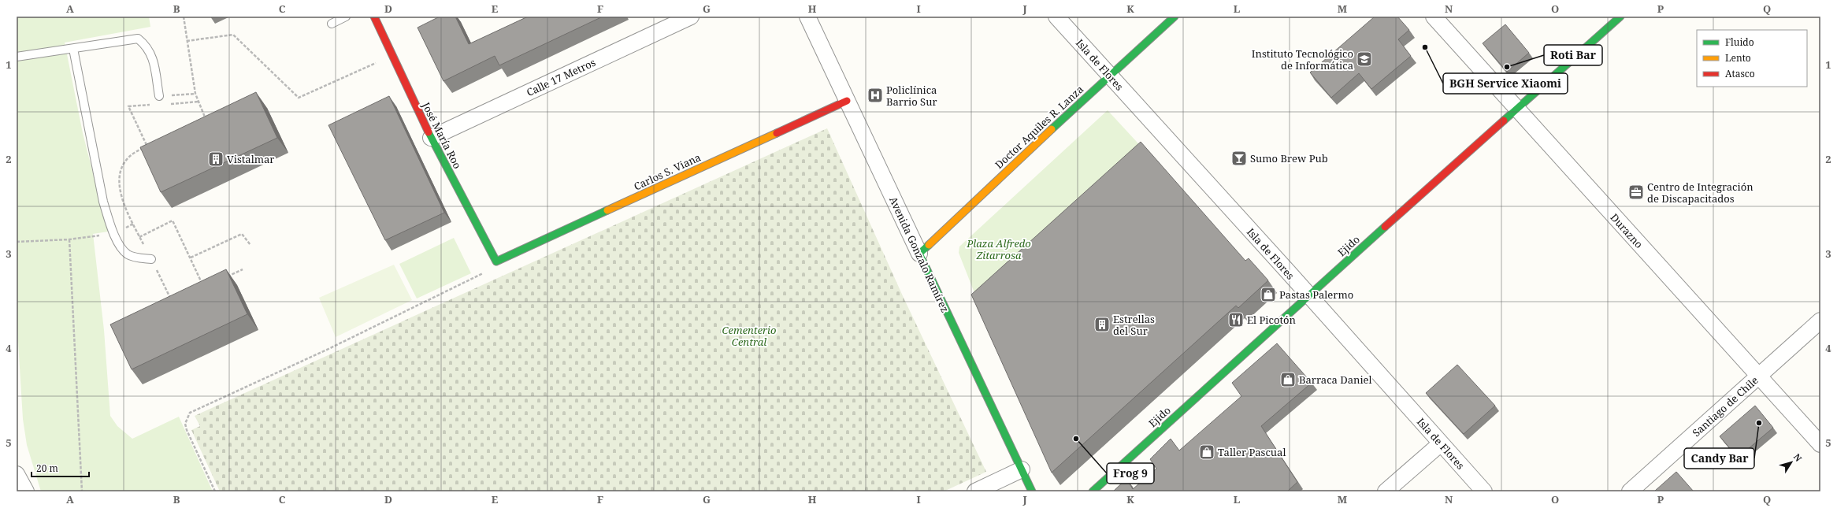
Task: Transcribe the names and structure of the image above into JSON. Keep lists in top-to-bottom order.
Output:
{
  "streets": {
    "street": [
      "Isla de Flores",
      "Calle 17 Metros",
      "Doctor Aquiles R. Lanza",
      "José María Roo",
      "Carlos S. Viana",
      "Durazno",
      "Ejido",
      "Avenida Gonzalo Ramírez",
      "Santiago de Chile"
    ]
  },
  "crossings": [
    ["Isla de Flores", "Doctor Aquiles R. Lanza"],
    ["Isla de Flores", "Ejido"],
    ["Calle 17 Metros", "José María Roo"],
    ["Doctor Aquiles R. Lanza", "Avenida Gonzalo Ramírez"],
    ["José María Roo", "Carlos S. Viana"],
    ["Carlos S. Viana", "Avenida Gonzalo Ramírez"],
    ["Durazno", "Ejido"],
    ["Durazno", "Santiago de Chile"]
  ],
  "parks": ["Plaza Alfredo Zitarrosa", "Cementerio Central"],
  "places": {
    "other": [
      "BGH Service Xiaomi",
      "Roti Bar",
      "Candy Bar",
      "Frog 9"
    ],
    "school or university": ["Instituto Tecnológico de Informática"],
    "hospital": ["Policlínica Barrio Sur"],
    "bar": ["Sumo Brew Pub"],
    "building": ["Vistalmar", "Estrellas del Sur"],
    "office": ["Centro de Integración de Discapacitados"],
    "shop": ["Pastas Palermo", "Barraca Daniel", "Taller Pascual"],
    "restaurant": ["El Picotón"]
  },
  "legend": ["Fluido", "Lento", "Atasco"],
  "scale_bar": "20 m",
  "north": "top right",
  "grid": {
    "columns": [
      "A",
      "B",
      "C",
      "D",
      "E",
      "F",
      "G",
      "H",
      "I",
      "J",
      "K",
      "L",
      "M",
      "N",
      "O",
      "P",
      "Q"
    ],
    "rows": [
      "1",
      "2",
      "3",
      "4",
      "5"
    ]
  }
}
